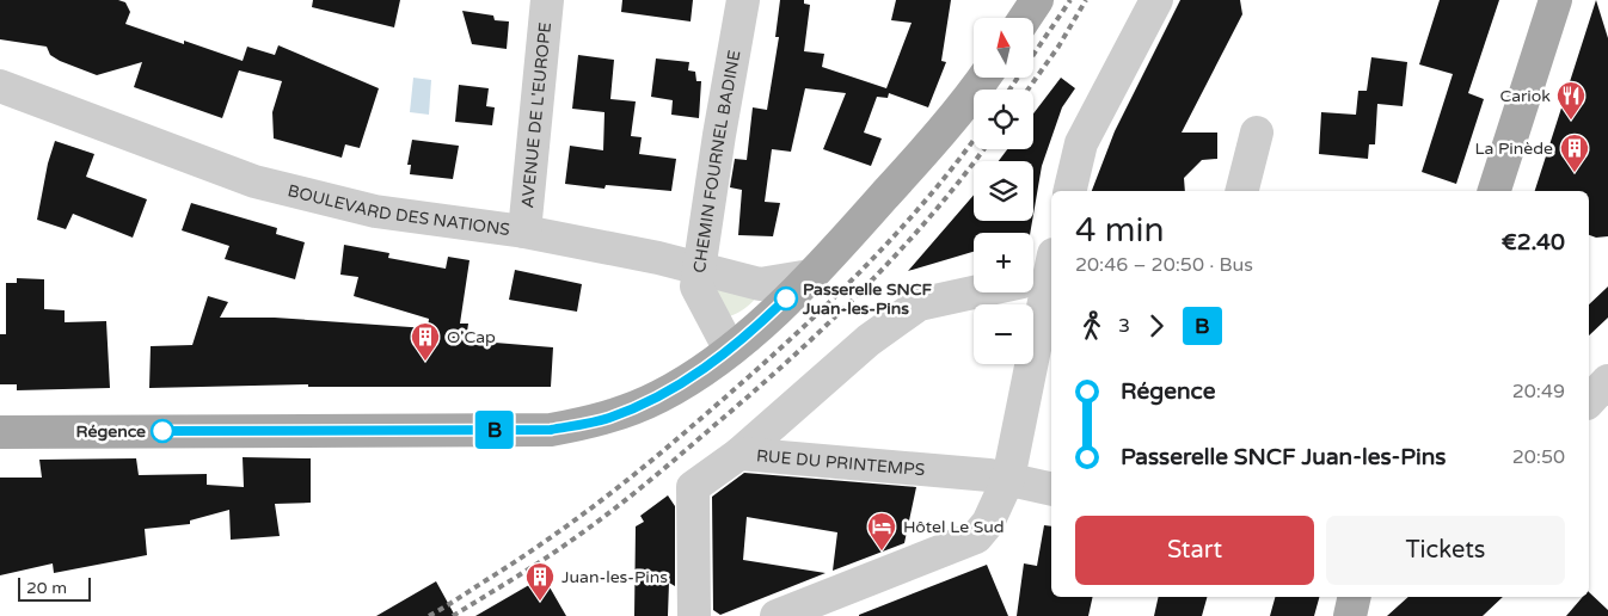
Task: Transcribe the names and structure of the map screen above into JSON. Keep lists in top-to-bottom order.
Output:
{
  "streets": {
    "street": [
      "AVENUE DE L'EUROPE",
      "CHEMIN FOURNEL BADINE",
      "BOULEVARD DES NATIONS",
      "RUE DU PRINTEMPS"
    ]
  },
  "crossings": [
    ["AVENUE DE L'EUROPE", "BOULEVARD DES NATIONS"],
    ["CHEMIN FOURNEL BADINE", "BOULEVARD DES NATIONS"]
  ],
  "places": {
    "restaurant": ["Cariok"],
    "building": ["La Pinède", "O'Cap", "Juan-les-Pins"],
    "other": ["Passerelle SNCF Juan-les-Pins", "Régence"],
    "hotel": ["Hôtel Le Sud"]
  },
  "lines": ["bus line B"],
  "scale_bar": "20 m",
  "north": "top",
  "page": {
    "on_map": "B",
    "map_buttons": ["+", "−"],
    "heading": ["4 min", "20:46 – 20:50 · Bus", "€2.40"],
    "legs": ["3", "B"],
    "list": [
      {
        "name": "Régence",
        "value": "20:49"
      },
      {
        "name": "Passerelle SNCF Juan-les-Pins",
        "value": "20:50"
      }
    ],
    "buttons": ["Start", "Tickets"],
    "scale": "20 m"
  }
}
